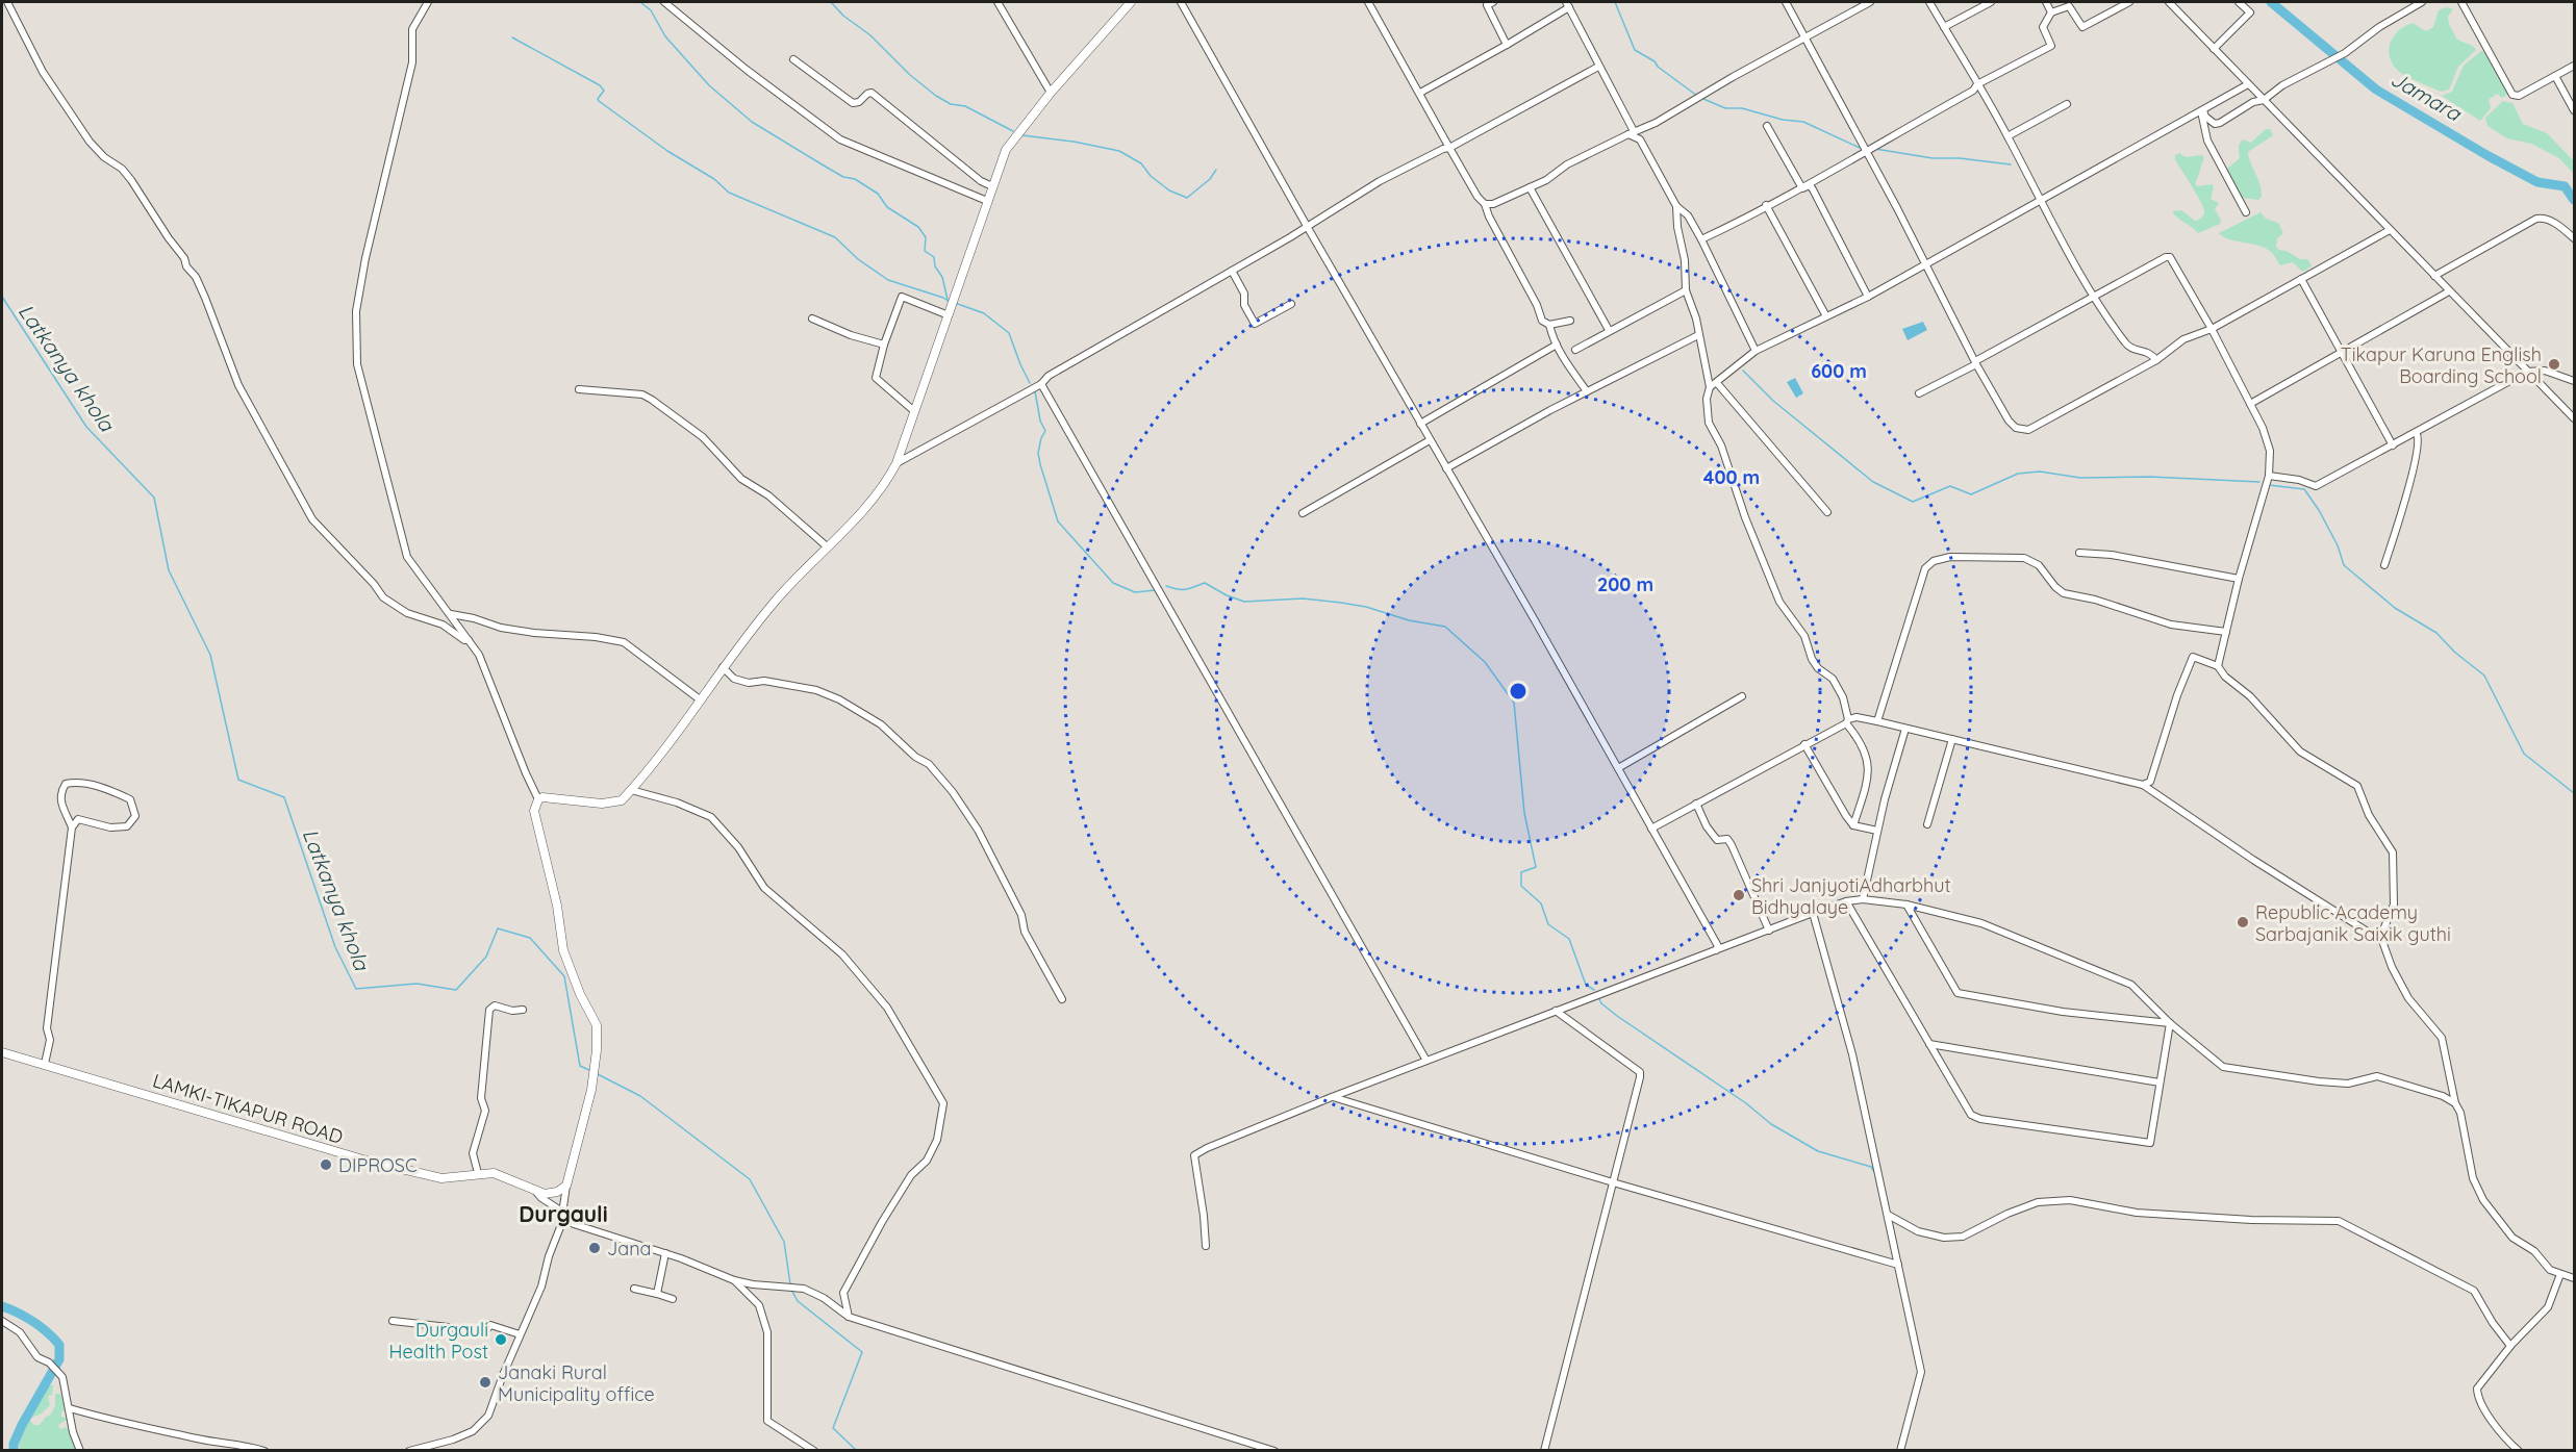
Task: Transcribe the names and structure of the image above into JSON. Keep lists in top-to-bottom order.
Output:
{
  "streets": {
    "main road": ["LAMKI-TIKAPUR ROAD"]
  },
  "districts": ["Durgauli"],
  "water": ["Jamara", "Latkanya khola"],
  "places": [
    "Tikapur Karuna English Boarding School",
    "Shri JanjyotiAdharbhut Bidhyalaye",
    "Republic Academy Sarbajanik Saixik guthi",
    "DIPROSC",
    "Jana",
    "Durgauli Health Post",
    "Janaki Rural Municipality office"
  ],
  "rings": ["600 m", "400 m", "200 m"]
}
